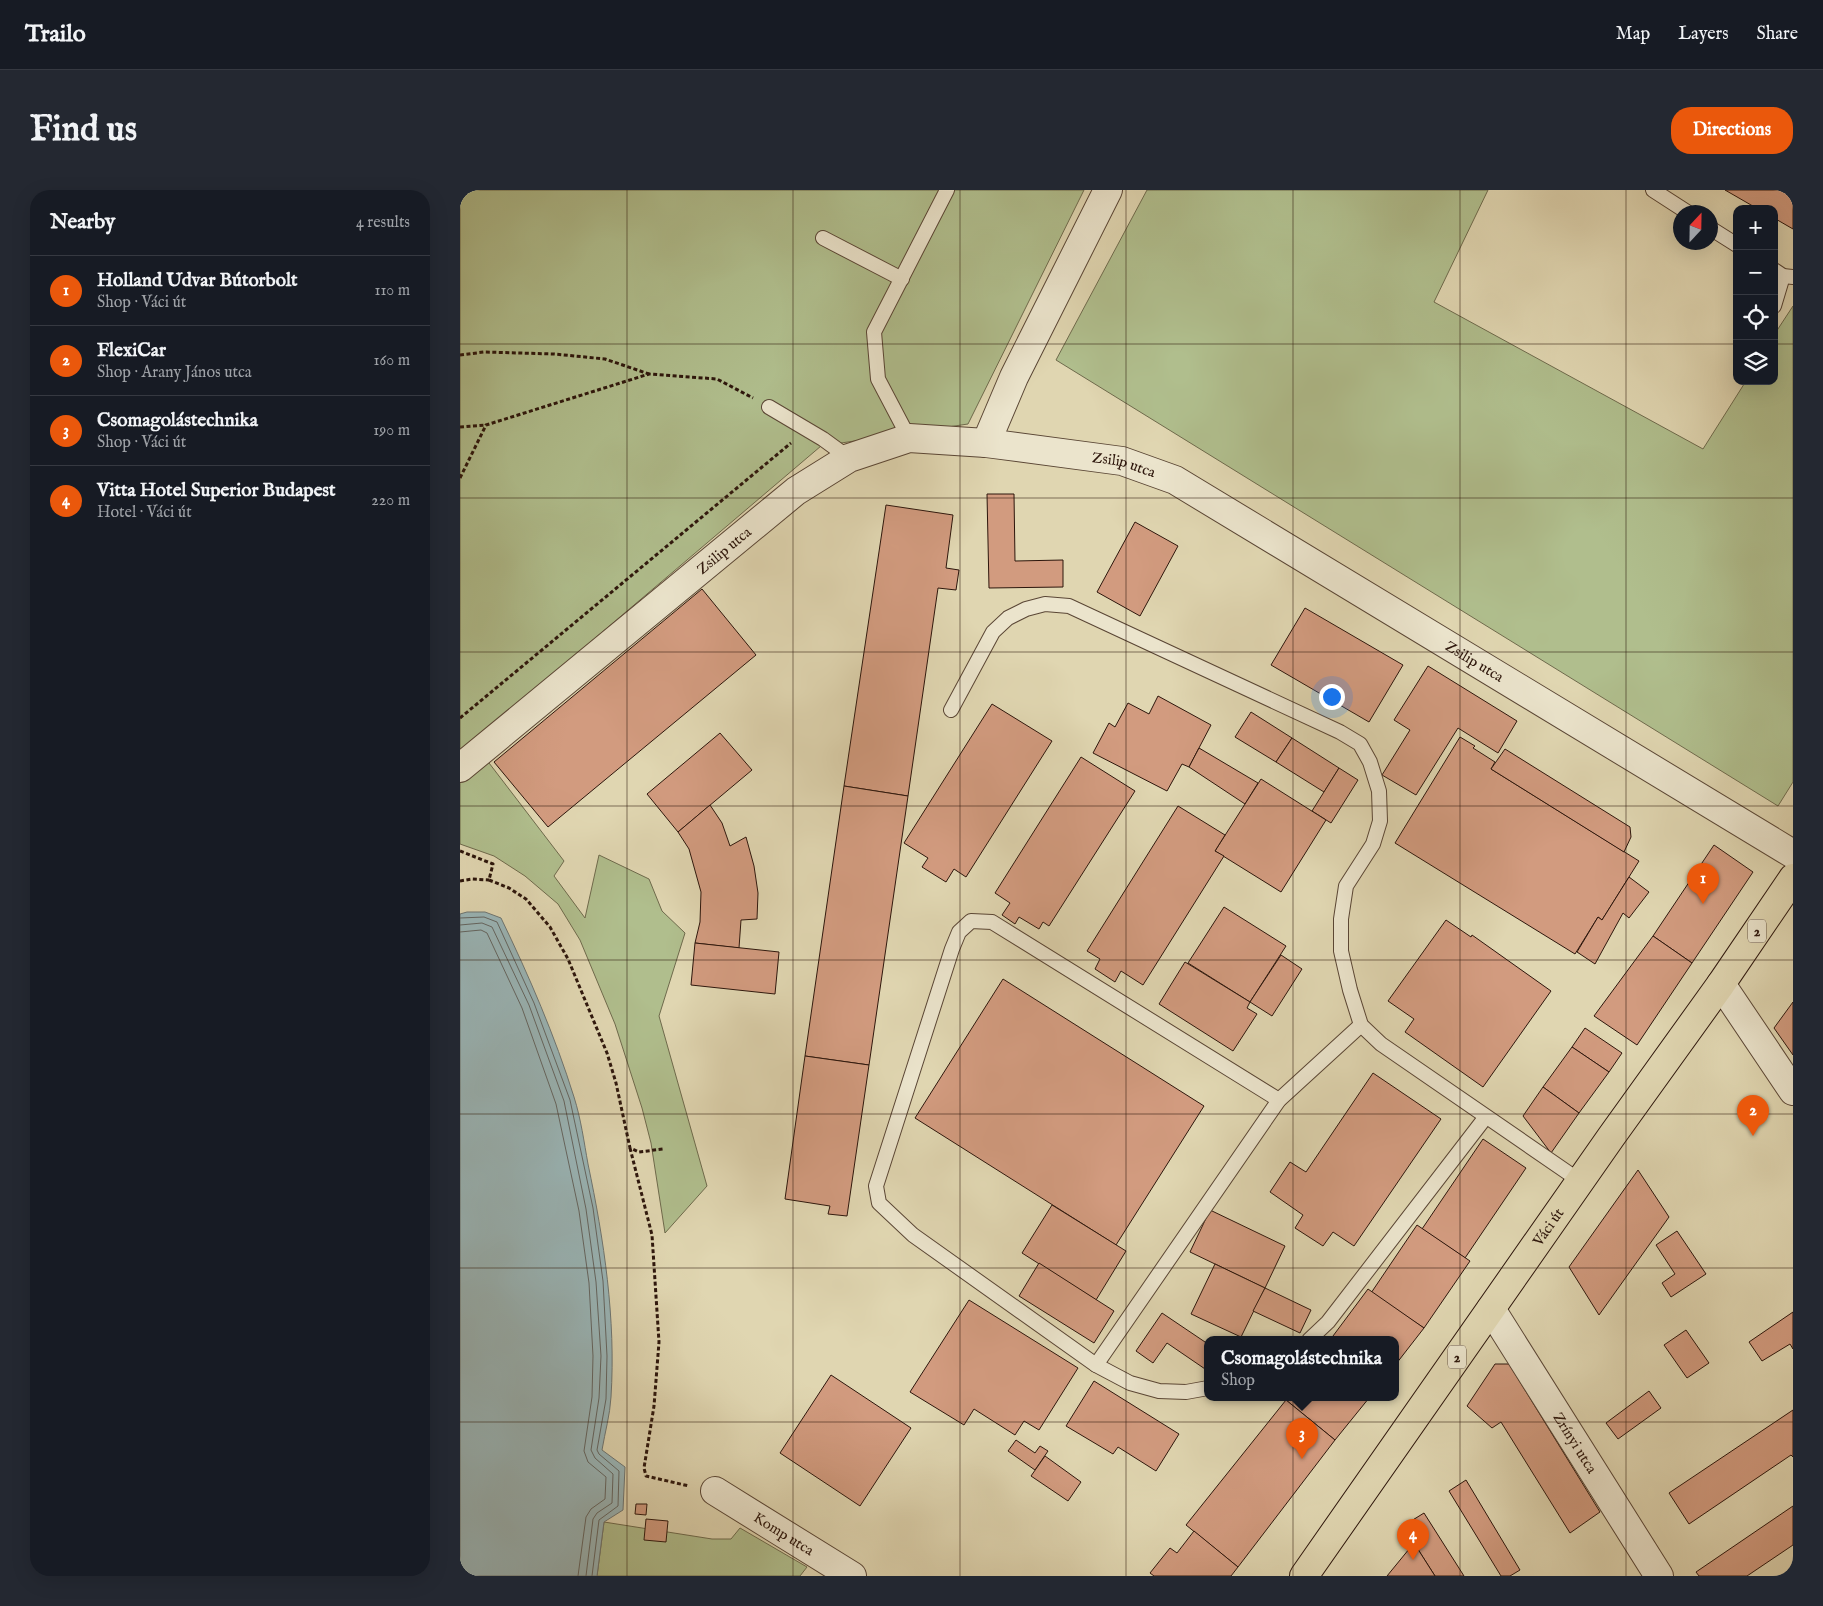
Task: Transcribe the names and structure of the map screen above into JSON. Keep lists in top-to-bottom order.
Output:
{
  "streets": {
    "main road": ["2", "Váci út"],
    "street": ["Zsilip utca", "Zrínyi utca", "Komp utca"]
  },
  "crossings": [
    ["Váci út", "Zrínyi utca"]
  ],
  "north": "top",
  "page": {
    "header": "Trailo",
    "nav": ["Map", "Layers", "Share"],
    "buttons": "Directions",
    "title": "Find us",
    "heading": ["Nearby", "4 results"],
    "map_buttons": ["+", "−"],
    "list": [
      {
        "mark": "1",
        "name": "Holland Udvar Bútorbolt",
        "note": "Shop · Váci út",
        "value": "110 m"
      },
      {
        "mark": "2",
        "name": "FlexiCar",
        "note": "Shop · Arany János utca",
        "value": "160 m"
      },
      {
        "mark": "3",
        "name": "Csomagolástechnika",
        "note": "Shop · Váci út",
        "value": "190 m"
      },
      {
        "mark": "4",
        "name": "Vitta Hotel Superior Budapest",
        "note": "Hotel · Váci út",
        "value": "220 m"
      }
    ],
    "pins": [
      "1",
      "2",
      "3",
      "4"
    ],
    "popup": ["Csomagolástechnika", "Shop"]
  }
}
